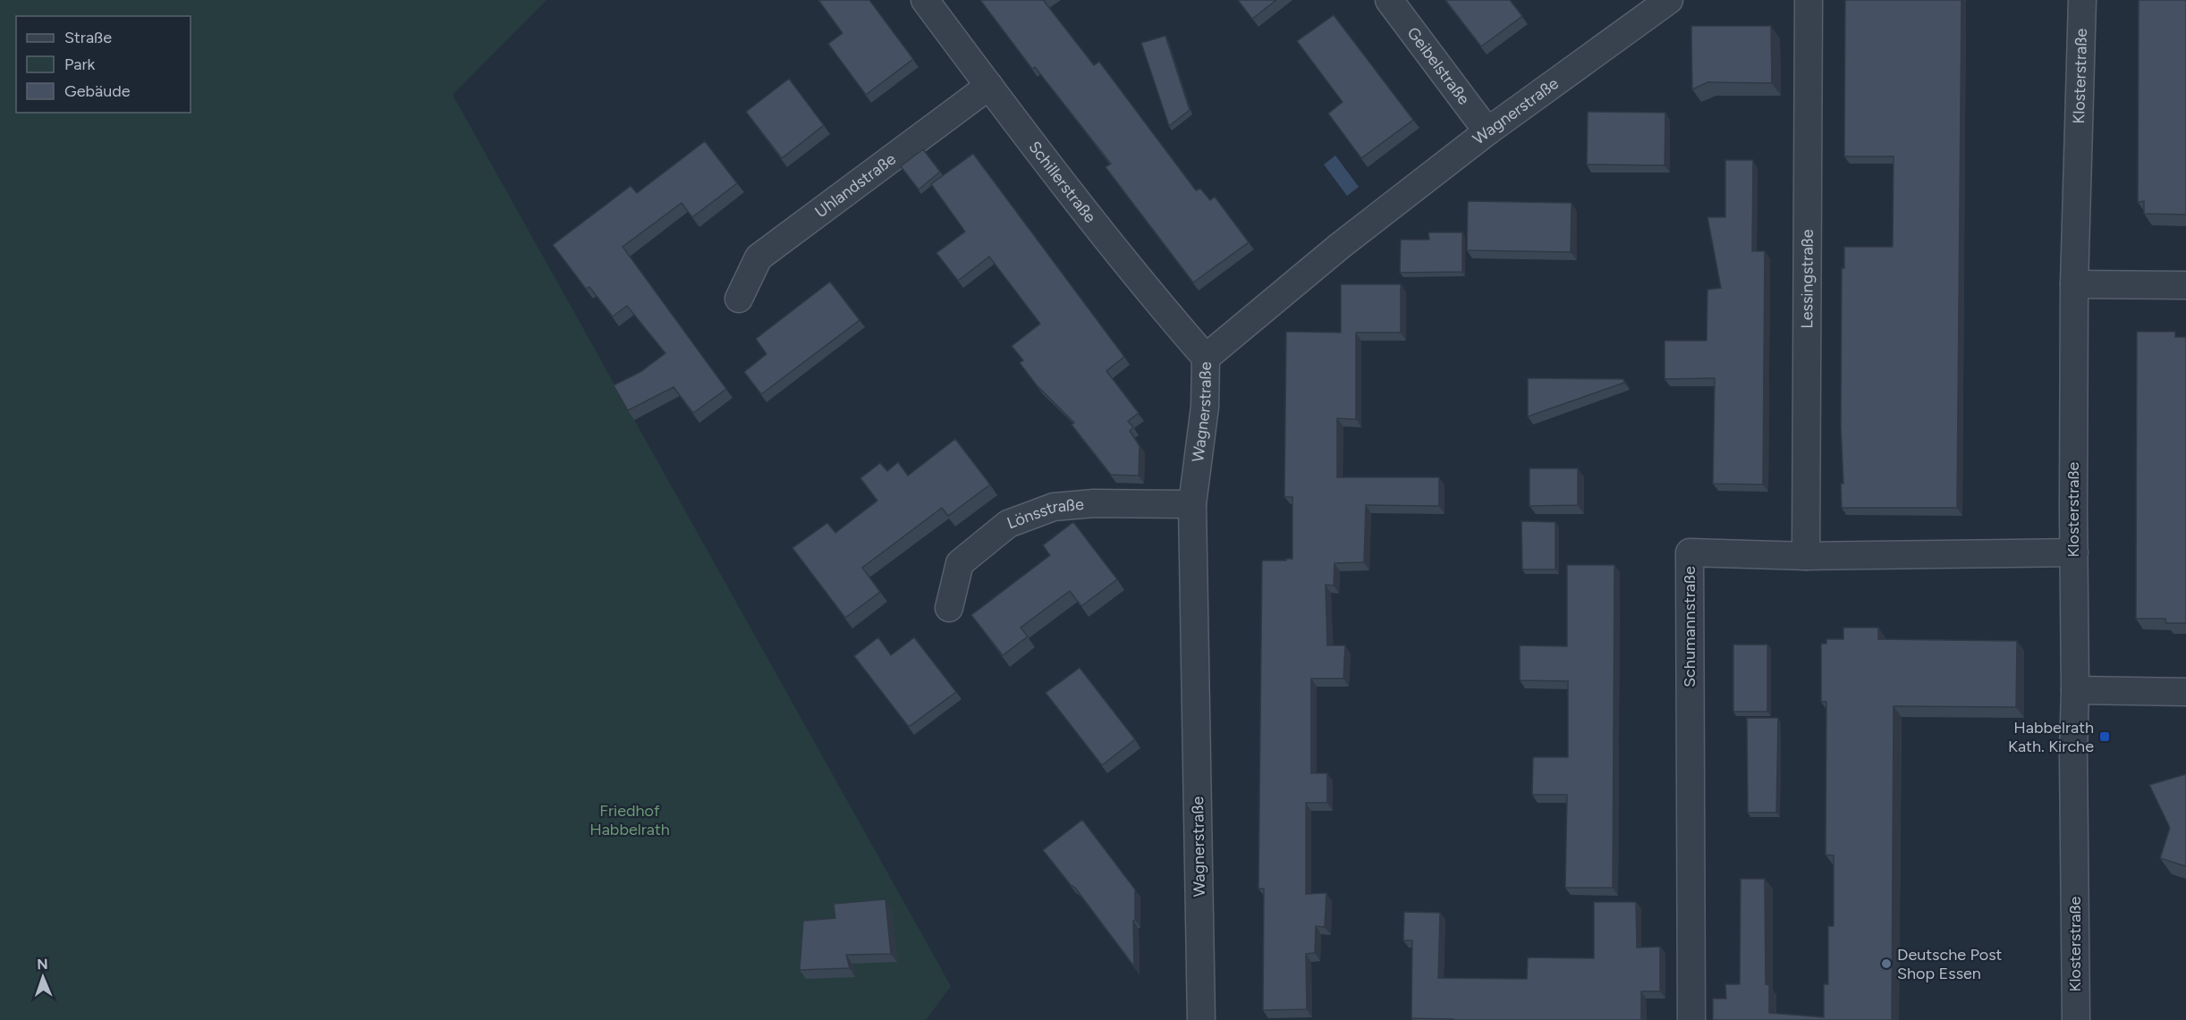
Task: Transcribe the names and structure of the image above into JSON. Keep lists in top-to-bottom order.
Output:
{
  "streets": {
    "street": [
      "Geibelstraße",
      "Klosterstraße",
      "Wagnerstraße",
      "Schillerstraße",
      "Uhlandstraße",
      "Lessingstraße",
      "Lönsstraße",
      "Schumannstraße"
    ]
  },
  "crossings": [
    ["Geibelstraße", "Wagnerstraße"],
    ["Klosterstraße", "Schumannstraße"],
    ["Wagnerstraße", "Schillerstraße"],
    ["Wagnerstraße", "Lönsstraße"],
    ["Schillerstraße", "Uhlandstraße"],
    ["Lessingstraße", "Schumannstraße"]
  ],
  "parks": ["Friedhof Habbelrath"],
  "places": {
    "transit": ["Habbelrath Kath. Kirche"],
    "other": ["Deutsche Post Shop Essen"]
  },
  "legend": ["Straße", "Park", "Gebäude"],
  "north": "top"
}
